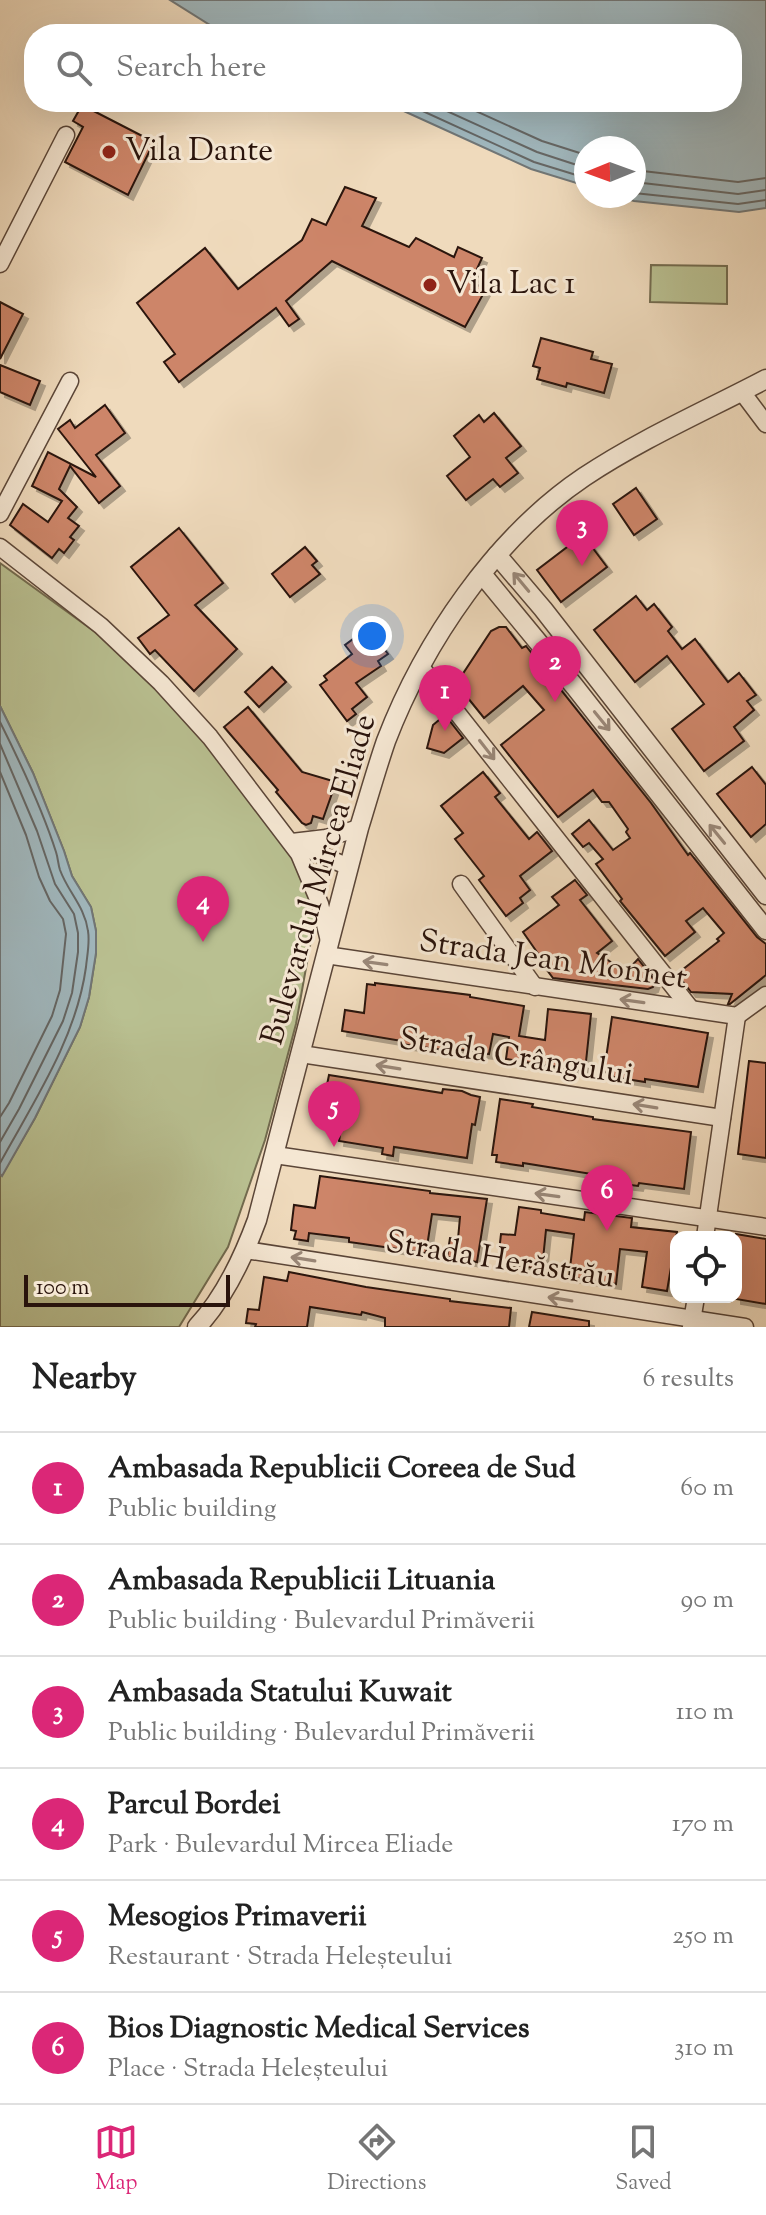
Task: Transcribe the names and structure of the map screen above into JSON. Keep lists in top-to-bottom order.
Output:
{
  "streets": {
    "street": [
      "Bulevardul Mircea Eliade",
      "Strada Jean Monnet",
      "Strada Crângului",
      "Strada Herăstrău"
    ]
  },
  "crossings": [
    ["Bulevardul Mircea Eliade", "Strada Jean Monnet"],
    ["Bulevardul Mircea Eliade", "Strada Crângului"],
    ["Bulevardul Mircea Eliade", "Strada Herăstrău"]
  ],
  "one_way": ["Strada Jean Monnet"],
  "places": ["Vila Dante", "Vila Lac 1"],
  "scale_bar": "100 m",
  "north": "left",
  "page": {
    "search": "Search here",
    "pins": [
      "3",
      "2",
      "1",
      "4",
      "5",
      "6"
    ],
    "scale": "100 m",
    "heading": ["Nearby", "6 results"],
    "list": [
      {
        "mark": "1",
        "name": "Ambasada Republicii Coreea de Sud",
        "note": "Public building",
        "value": "60 m"
      },
      {
        "mark": "2",
        "name": "Ambasada Republicii Lituania",
        "note": "Public building · Bulevardul Primăverii",
        "value": "90 m"
      },
      {
        "mark": "3",
        "name": "Ambasada Statului Kuwait",
        "note": "Public building · Bulevardul Primăverii",
        "value": "110 m"
      },
      {
        "mark": "4",
        "name": "Parcul Bordei",
        "note": "Park · Bulevardul Mircea Eliade",
        "value": "170 m"
      },
      {
        "mark": "5",
        "name": "Mesogios Primaverii",
        "note": "Restaurant · Strada Heleșteului",
        "value": "250 m"
      },
      {
        "mark": "6",
        "name": "Bios Diagnostic Medical Services",
        "note": "Place · Strada Heleșteului",
        "value": "310 m"
      }
    ],
    "nav": ["Map", "Directions", "Saved"]
  }
}
